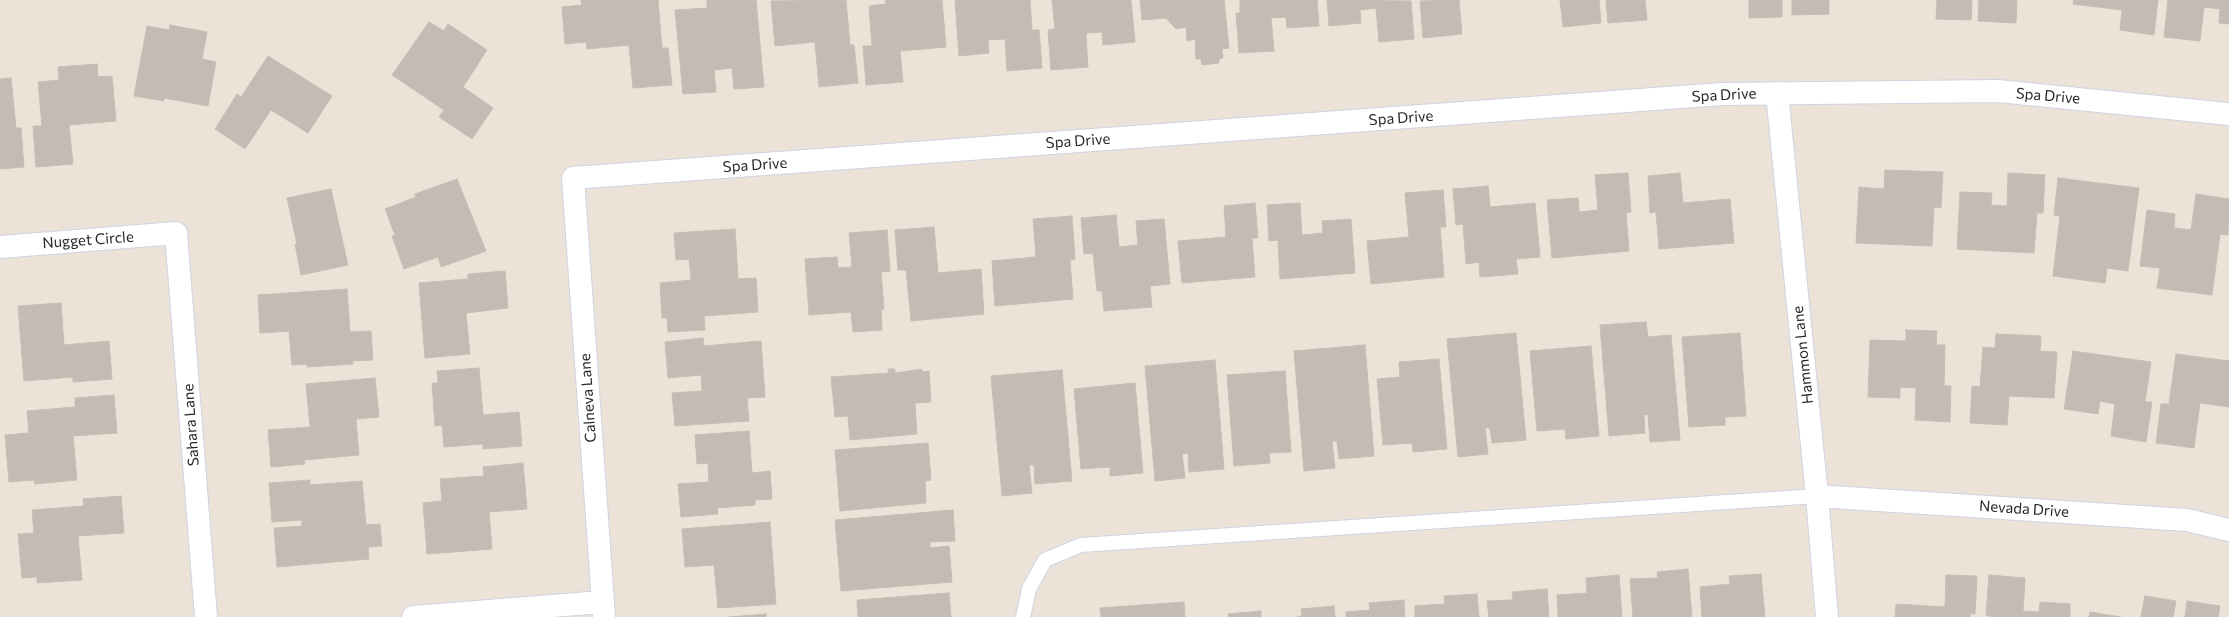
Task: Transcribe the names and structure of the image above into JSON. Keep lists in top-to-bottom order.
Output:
{
  "streets": {
    "street": [
      "Spa Drive",
      "Nugget Circle",
      "Hammon Lane",
      "Calneva Lane",
      "Sahara Lane",
      "Nevada Drive"
    ]
  },
  "crossings": [
    ["Spa Drive", "Hammon Lane"],
    ["Spa Drive", "Calneva Lane"],
    ["Nugget Circle", "Sahara Lane"],
    ["Hammon Lane", "Nevada Drive"]
  ]
}
